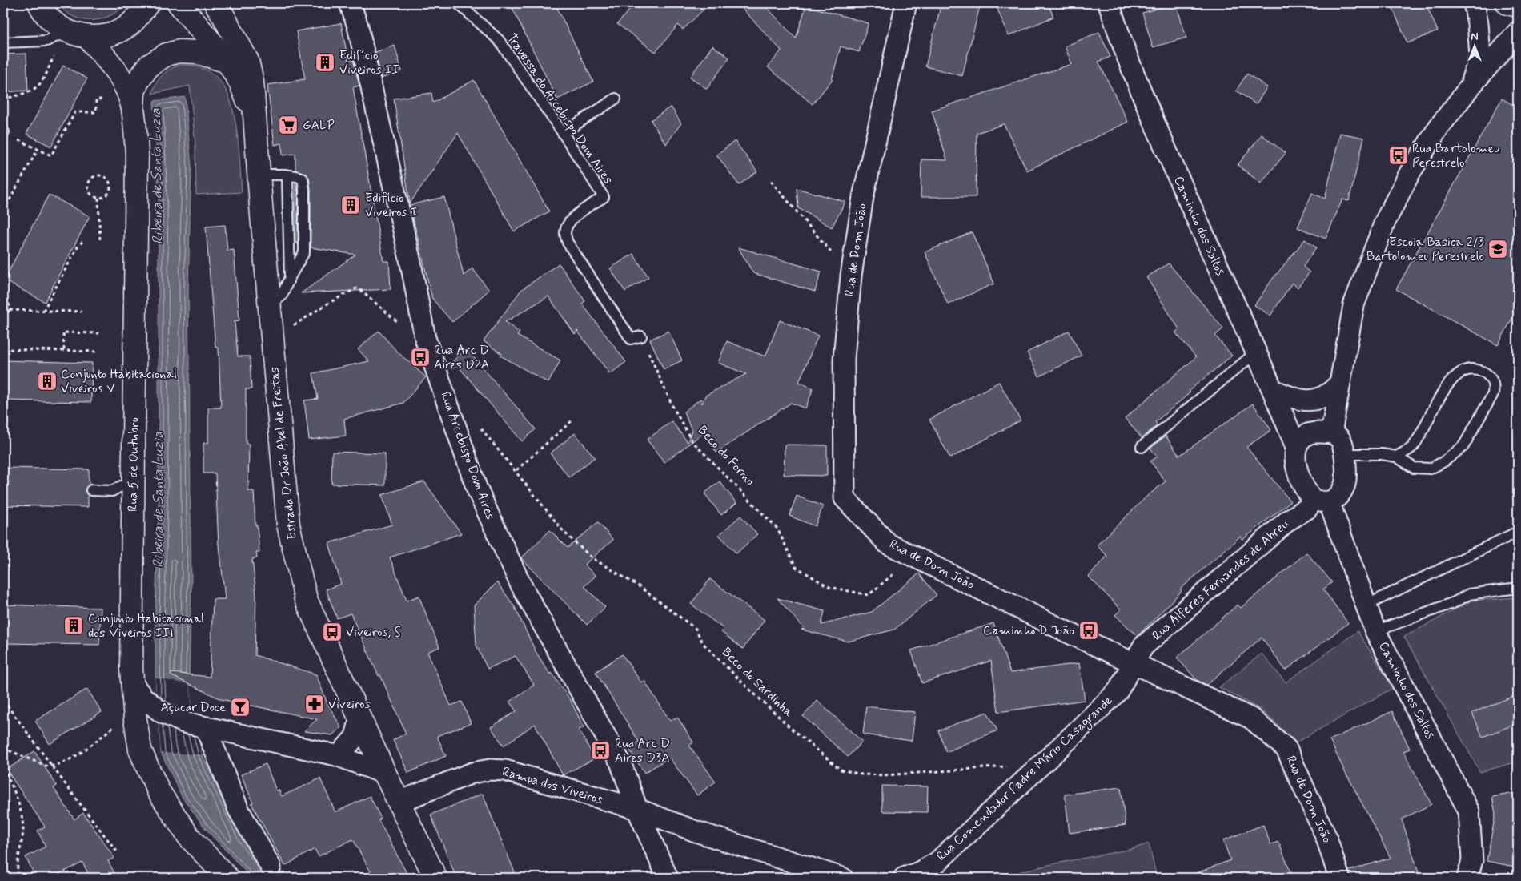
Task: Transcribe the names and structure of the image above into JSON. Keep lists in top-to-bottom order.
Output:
{
  "streets": {
    "main road": ["Estrada Dr João Abel de Freitas", "Rua 5 de Outubro"],
    "street": [
      "Caminho dos Saltos",
      "Rua de Dom João",
      "Rua Arcebispo Dom Aires",
      "Rua Alferes Fernandes de Abreu",
      "Rua Comendador Padre Mário Casagrande",
      "Rampa dos Viveiros"
    ],
    "lane": ["Travessa do Arcebispo Dom Aires"],
    "path": ["Beco do Forno", "Beco do Sardinha"]
  },
  "crossings": [
    ["Travessa do Arcebispo Dom Aires", "Beco do Forno"],
    ["Caminho dos Saltos", "Rua Alferes Fernandes de Abreu"],
    ["Rua de Dom João", "Beco do Forno"],
    ["Rua de Dom João", "Rua Alferes Fernandes de Abreu"],
    ["Rua de Dom João", "Rua Comendador Padre Mário Casagrande"],
    ["Estrada Dr João Abel de Freitas", "Rampa dos Viveiros"],
    ["Rua Arcebispo Dom Aires", "Rampa dos Viveiros"],
    ["Rua Alferes Fernandes de Abreu", "Rua Comendador Padre Mário Casagrande"]
  ],
  "water": ["Ribeira de Santa Luzia"],
  "places": {
    "building": [
      "Edifício Viveiros II",
      "Edifício Viveiros I",
      "Conjunto Habitacional Viveiros V",
      "Conjunto Habitacional dos Viveiros III"
    ],
    "supermarket": ["GALP"],
    "bus stop": [
      "Rua Bartolomeu Perestrelo",
      "Rua Arc D Aires D2A",
      "Caminho D João",
      "Viveiros, S",
      "Rua Arc D Aires D3A"
    ],
    "school or university": ["Escola Basica 2/3 Bartolomeu Perestrelo"],
    "pharmacy": ["Viveiros"],
    "bar": ["Açucar Doce"]
  },
  "north": "top"
}
